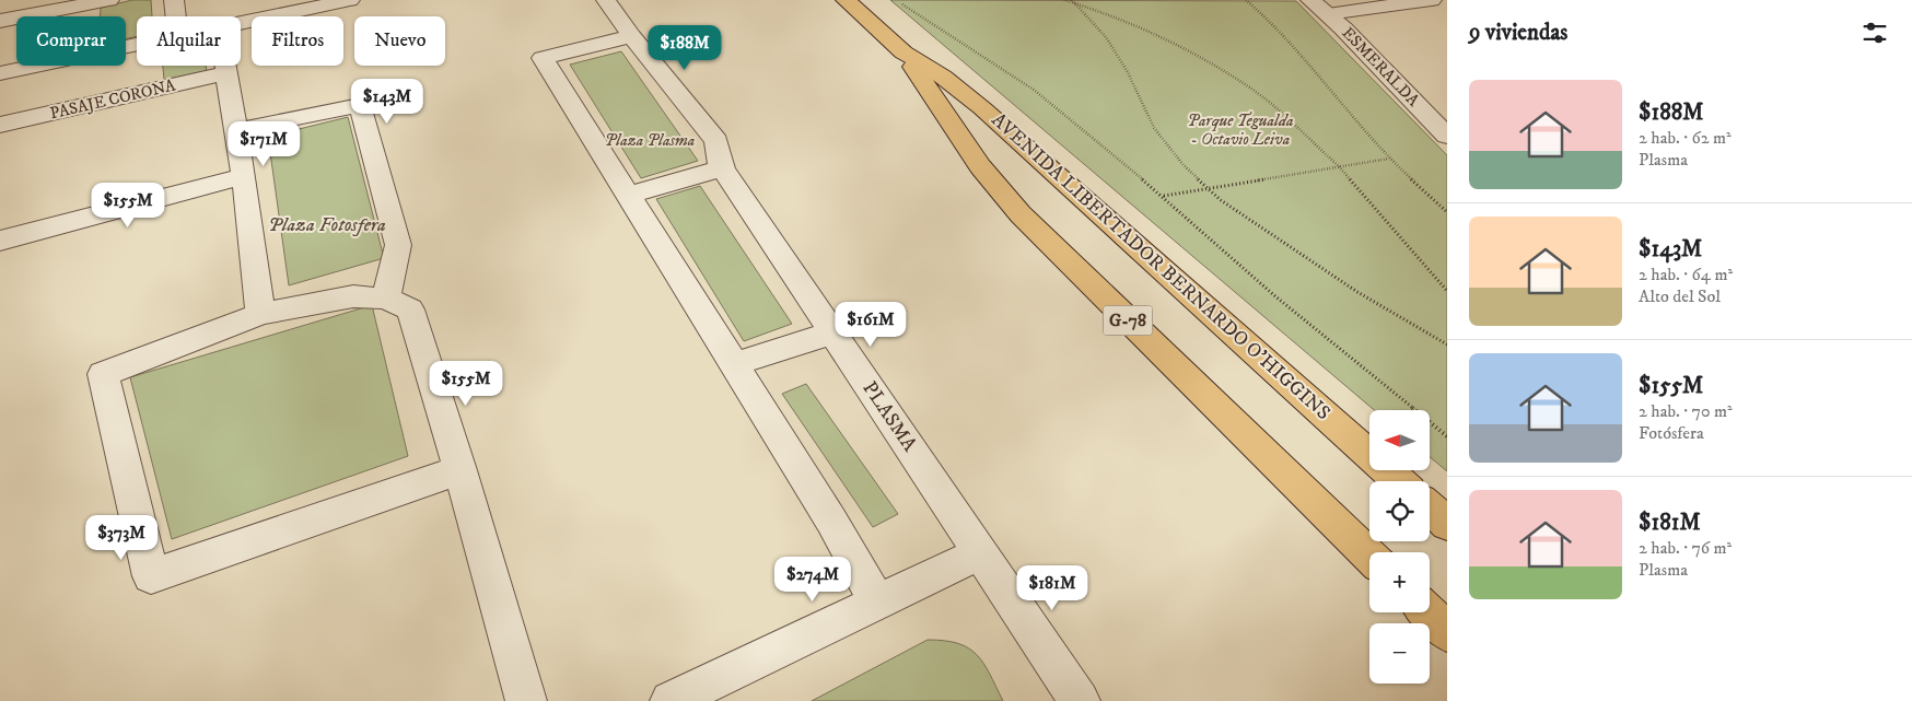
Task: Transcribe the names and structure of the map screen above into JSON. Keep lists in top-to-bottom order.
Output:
{
  "streets": {
    "main road": ["AVENIDA LIBERTADOR BERNARDO O'HIGGINS", "G-78"],
    "street": ["ESMERALDA", "PASAJE CORONA", "PLASMA"]
  },
  "parks": ["Parque Tegualda - Octavio Leiva", "Plaza Plasma", "Plaza Fotosfera"],
  "north": "left",
  "page": {
    "heading": "9 viviendas",
    "chip": [
      "Comprar",
      "Alquilar",
      "Filtros",
      "Nuevo"
    ],
    "price": [
      "$188M",
      "$143M",
      "$171M",
      "$155M",
      "$161M",
      "$155M",
      "$373M",
      "$274M",
      "$181M"
    ],
    "list": [
      {
        "name": "$188M",
        "note": "2 hab. · 62 m² · Plasma"
      },
      {
        "name": "$143M",
        "note": "2 hab. · 64 m² · Alto del Sol"
      },
      {
        "name": "$155M",
        "note": "2 hab. · 70 m² · Fotósfera"
      },
      {
        "name": "$181M",
        "note": "2 hab. · 76 m² · Plasma"
      }
    ],
    "map_buttons": ["+", "−"]
  }
}
